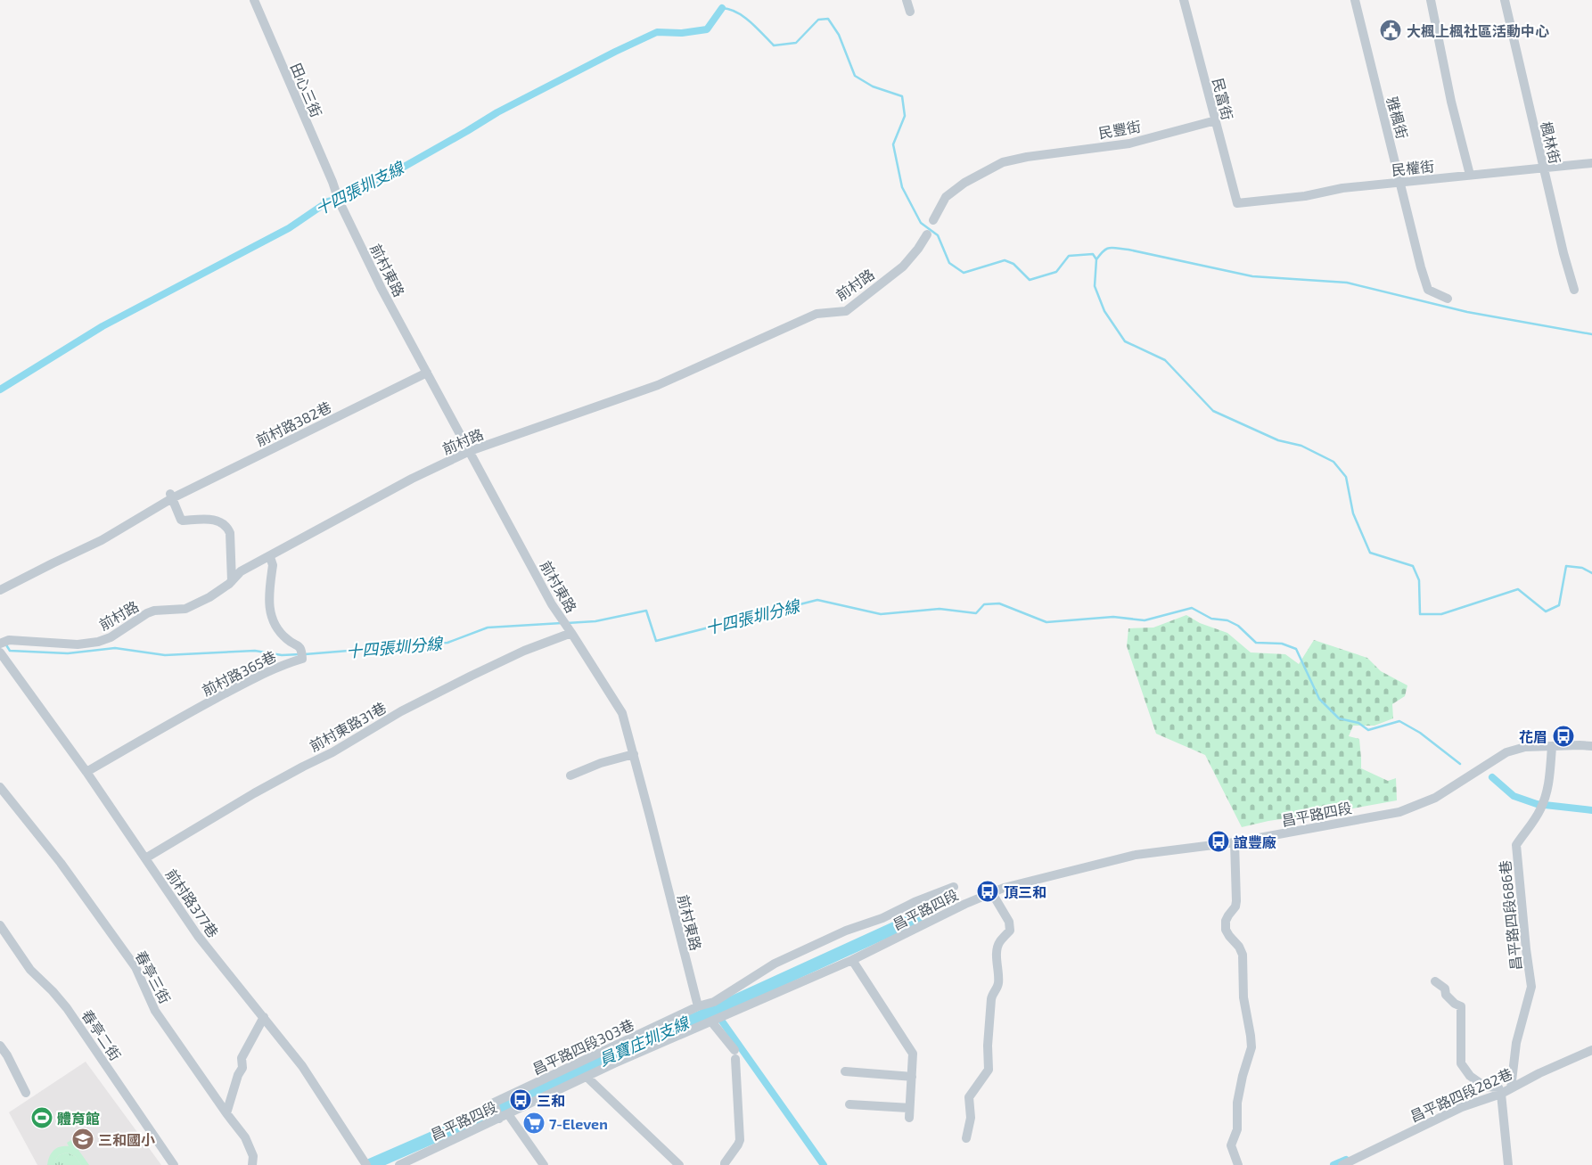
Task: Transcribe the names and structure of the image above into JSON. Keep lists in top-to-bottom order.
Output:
{
  "streets": {
    "street": [
      "田心三街",
      "民富街",
      "雅楓街",
      "民豐街",
      "楓林街",
      "民權街",
      "前村東路",
      "前村路",
      "前村路382巷",
      "前村路365巷",
      "前村東路31巷",
      "昌平路四段",
      "前村路377巷",
      "昌平路四段686巷",
      "春亭三街",
      "春亭二街",
      "昌平路四段303巷",
      "昌平路四段282巷"
    ]
  },
  "crossings": [
    ["田心三街", "前村東路"],
    ["民富街", "民豐街"],
    ["民富街", "民權街"],
    ["雅楓街", "民權街"],
    ["楓林街", "民權街"],
    ["前村東路", "前村路"],
    ["前村東路", "前村路382巷"],
    ["前村東路", "前村東路31巷"],
    ["前村東路", "昌平路四段303巷"],
    ["前村路", "前村路365巷"],
    ["前村路365巷", "前村路377巷"],
    ["前村東路31巷", "前村路377巷"],
    ["昌平路四段", "昌平路四段686巷"],
    ["昌平路四段", "昌平路四段303巷"],
    ["昌平路四段686巷", "昌平路四段282巷"]
  ],
  "water": ["十四張圳支線", "十四張圳分線", "員寶庄圳支線"],
  "places": {
    "public building": ["大楓上楓社區活動中心"],
    "bus stop": [
      "花眉",
      "誼豐廠",
      "頂三和",
      "三和"
    ],
    "sports": ["體育館"],
    "supermarket": ["7-Eleven"],
    "school or university": ["三和國小"]
  }
}
